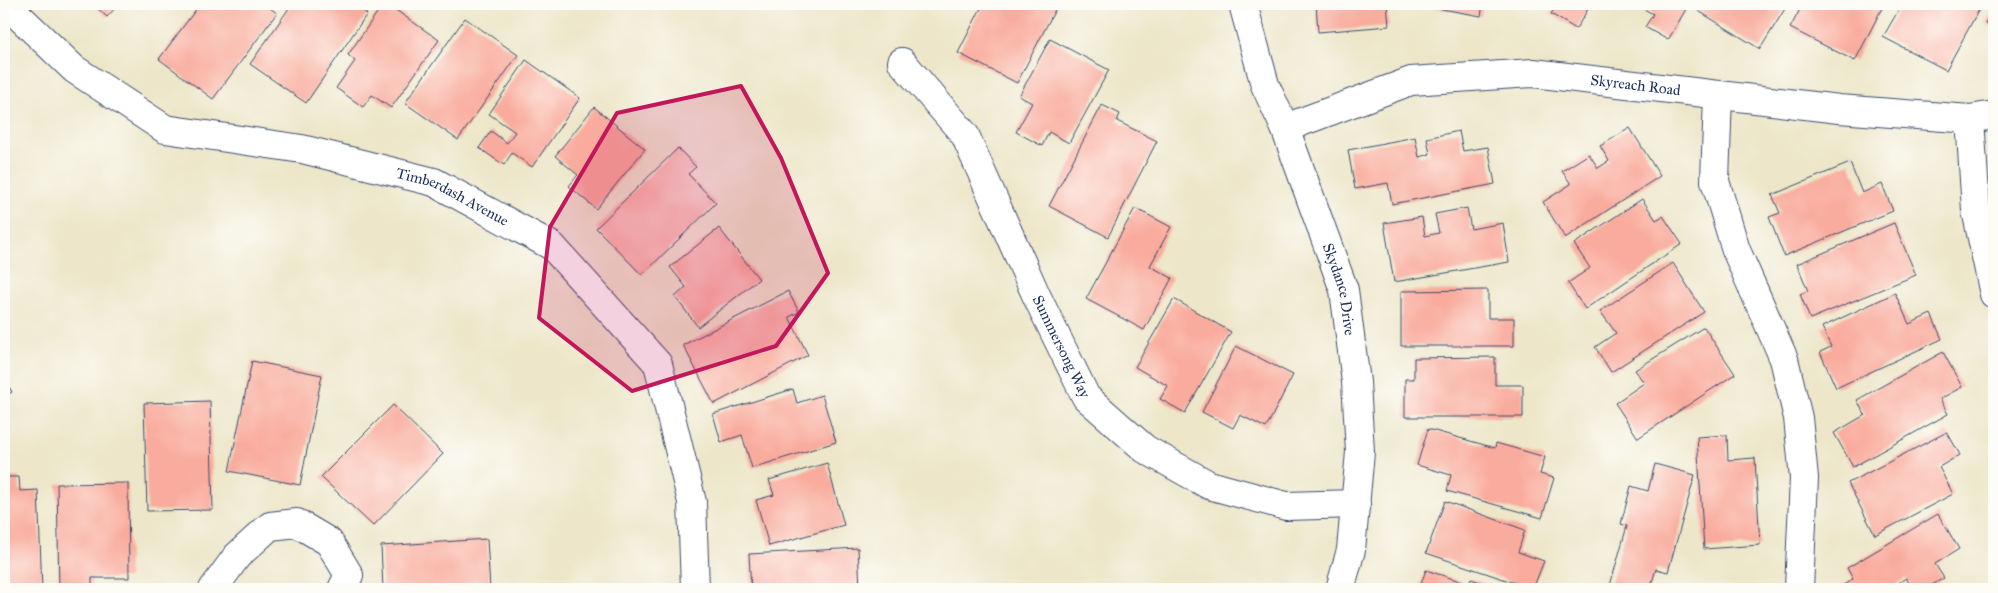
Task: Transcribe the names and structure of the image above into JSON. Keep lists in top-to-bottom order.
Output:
{
  "streets": {
    "street": [
      "Skyreach Road",
      "Timberdash Avenue",
      "Skydance Drive",
      "Summersong Way"
    ]
  },
  "crossings": [
    ["Skyreach Road", "Skydance Drive"],
    ["Skydance Drive", "Summersong Way"]
  ]
}
